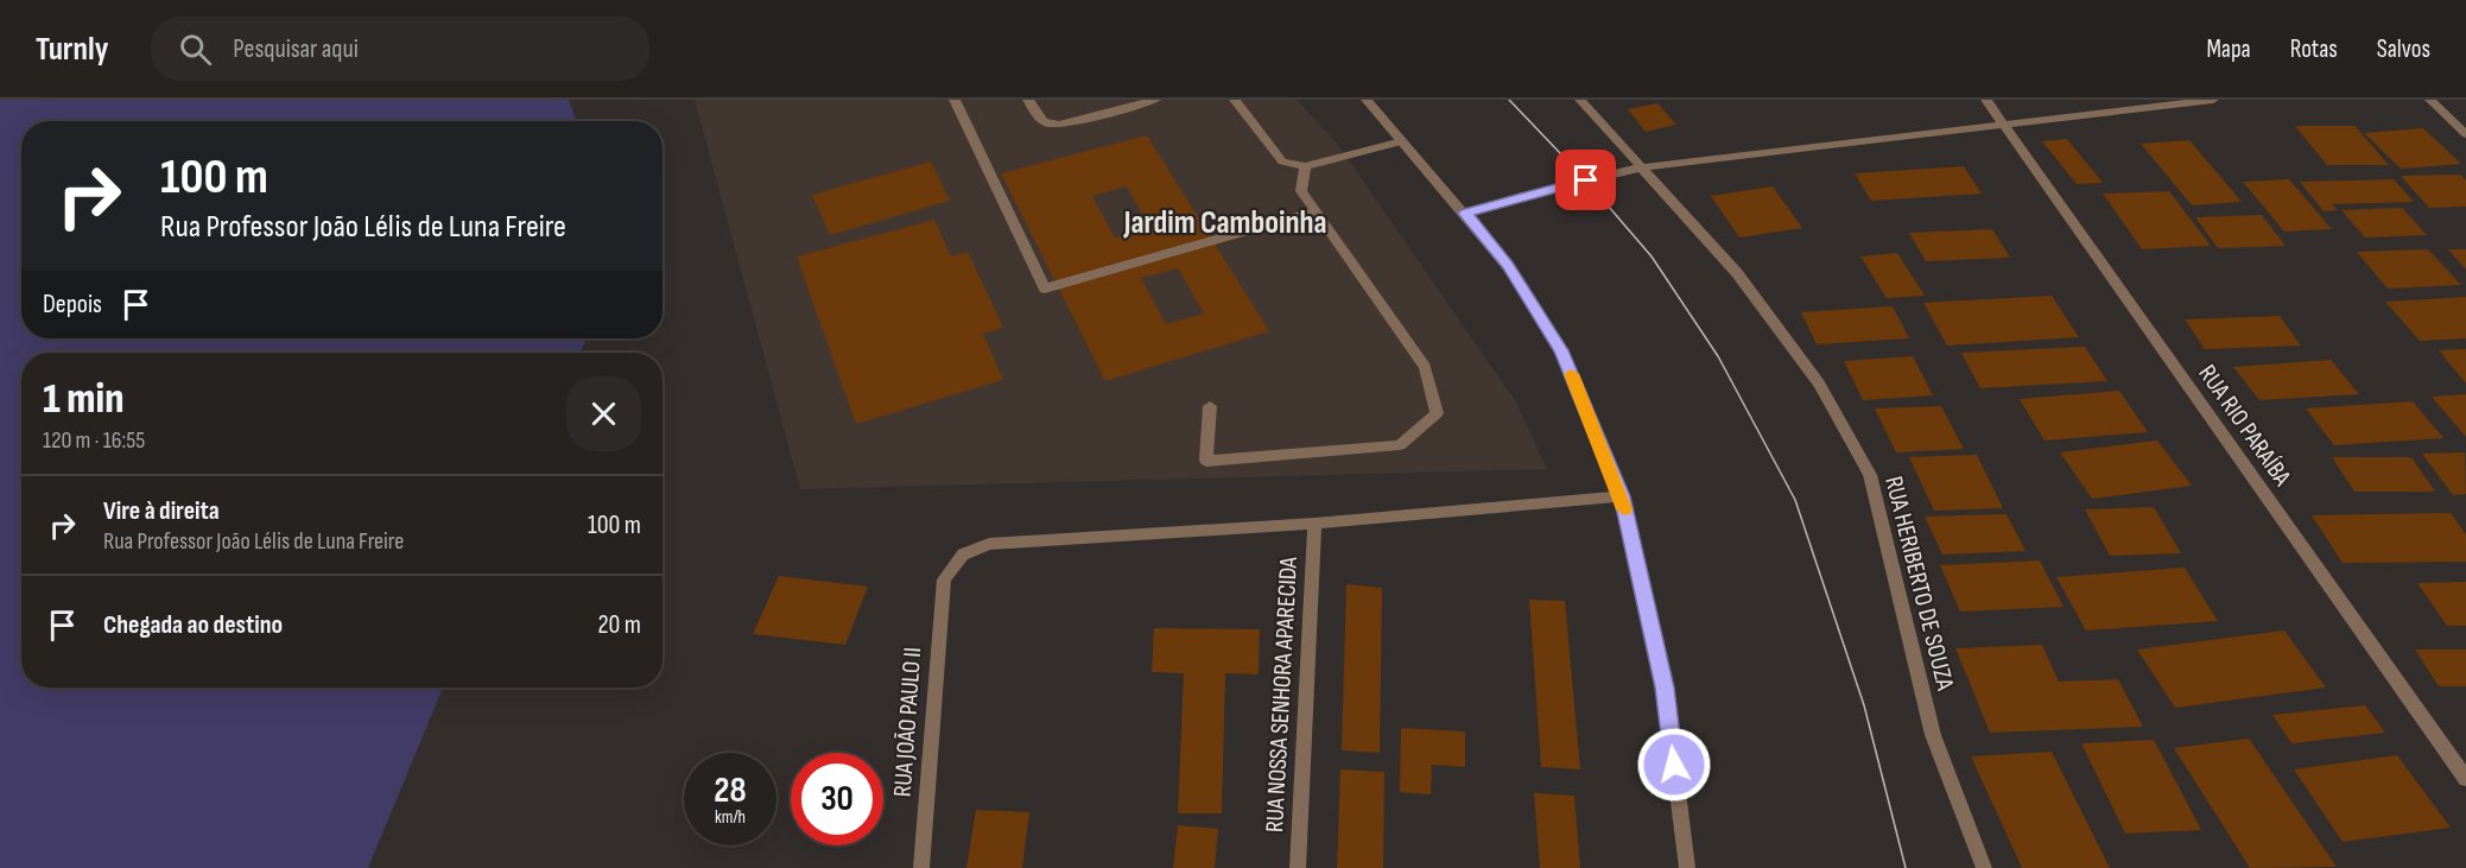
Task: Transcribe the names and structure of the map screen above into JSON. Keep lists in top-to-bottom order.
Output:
{
  "streets": {
    "street": [
      "RUA RIO PARAÍBA",
      "RUA HERIBERTO DE SOUZA",
      "RUA NOSSA SENHORA APARECIDA",
      "RUA JOÃO PAULO II"
    ]
  },
  "crossings": [
    ["RUA NOSSA SENHORA APARECIDA", "RUA JOÃO PAULO II"]
  ],
  "districts": ["Jardim Camboinha"],
  "page": {
    "header": "Turnly",
    "search": "Pesquisar aqui",
    "nav": ["Mapa", "Rotas", "Salvos"],
    "turn": ["100 m", "Rua Professor João Lélis de Luna Freire"],
    "then": "Depois",
    "heading": ["1 min", "120 m · 16:55"],
    "list": [
      {
        "name": "Vire à direita",
        "note": "Rua Professor João Lélis de Luna Freire",
        "value": "100 m"
      },
      {
        "name": "Chegada ao destino",
        "value": "20 m"
      }
    ],
    "speed": "28 km/h",
    "limit": "30"
  }
}
